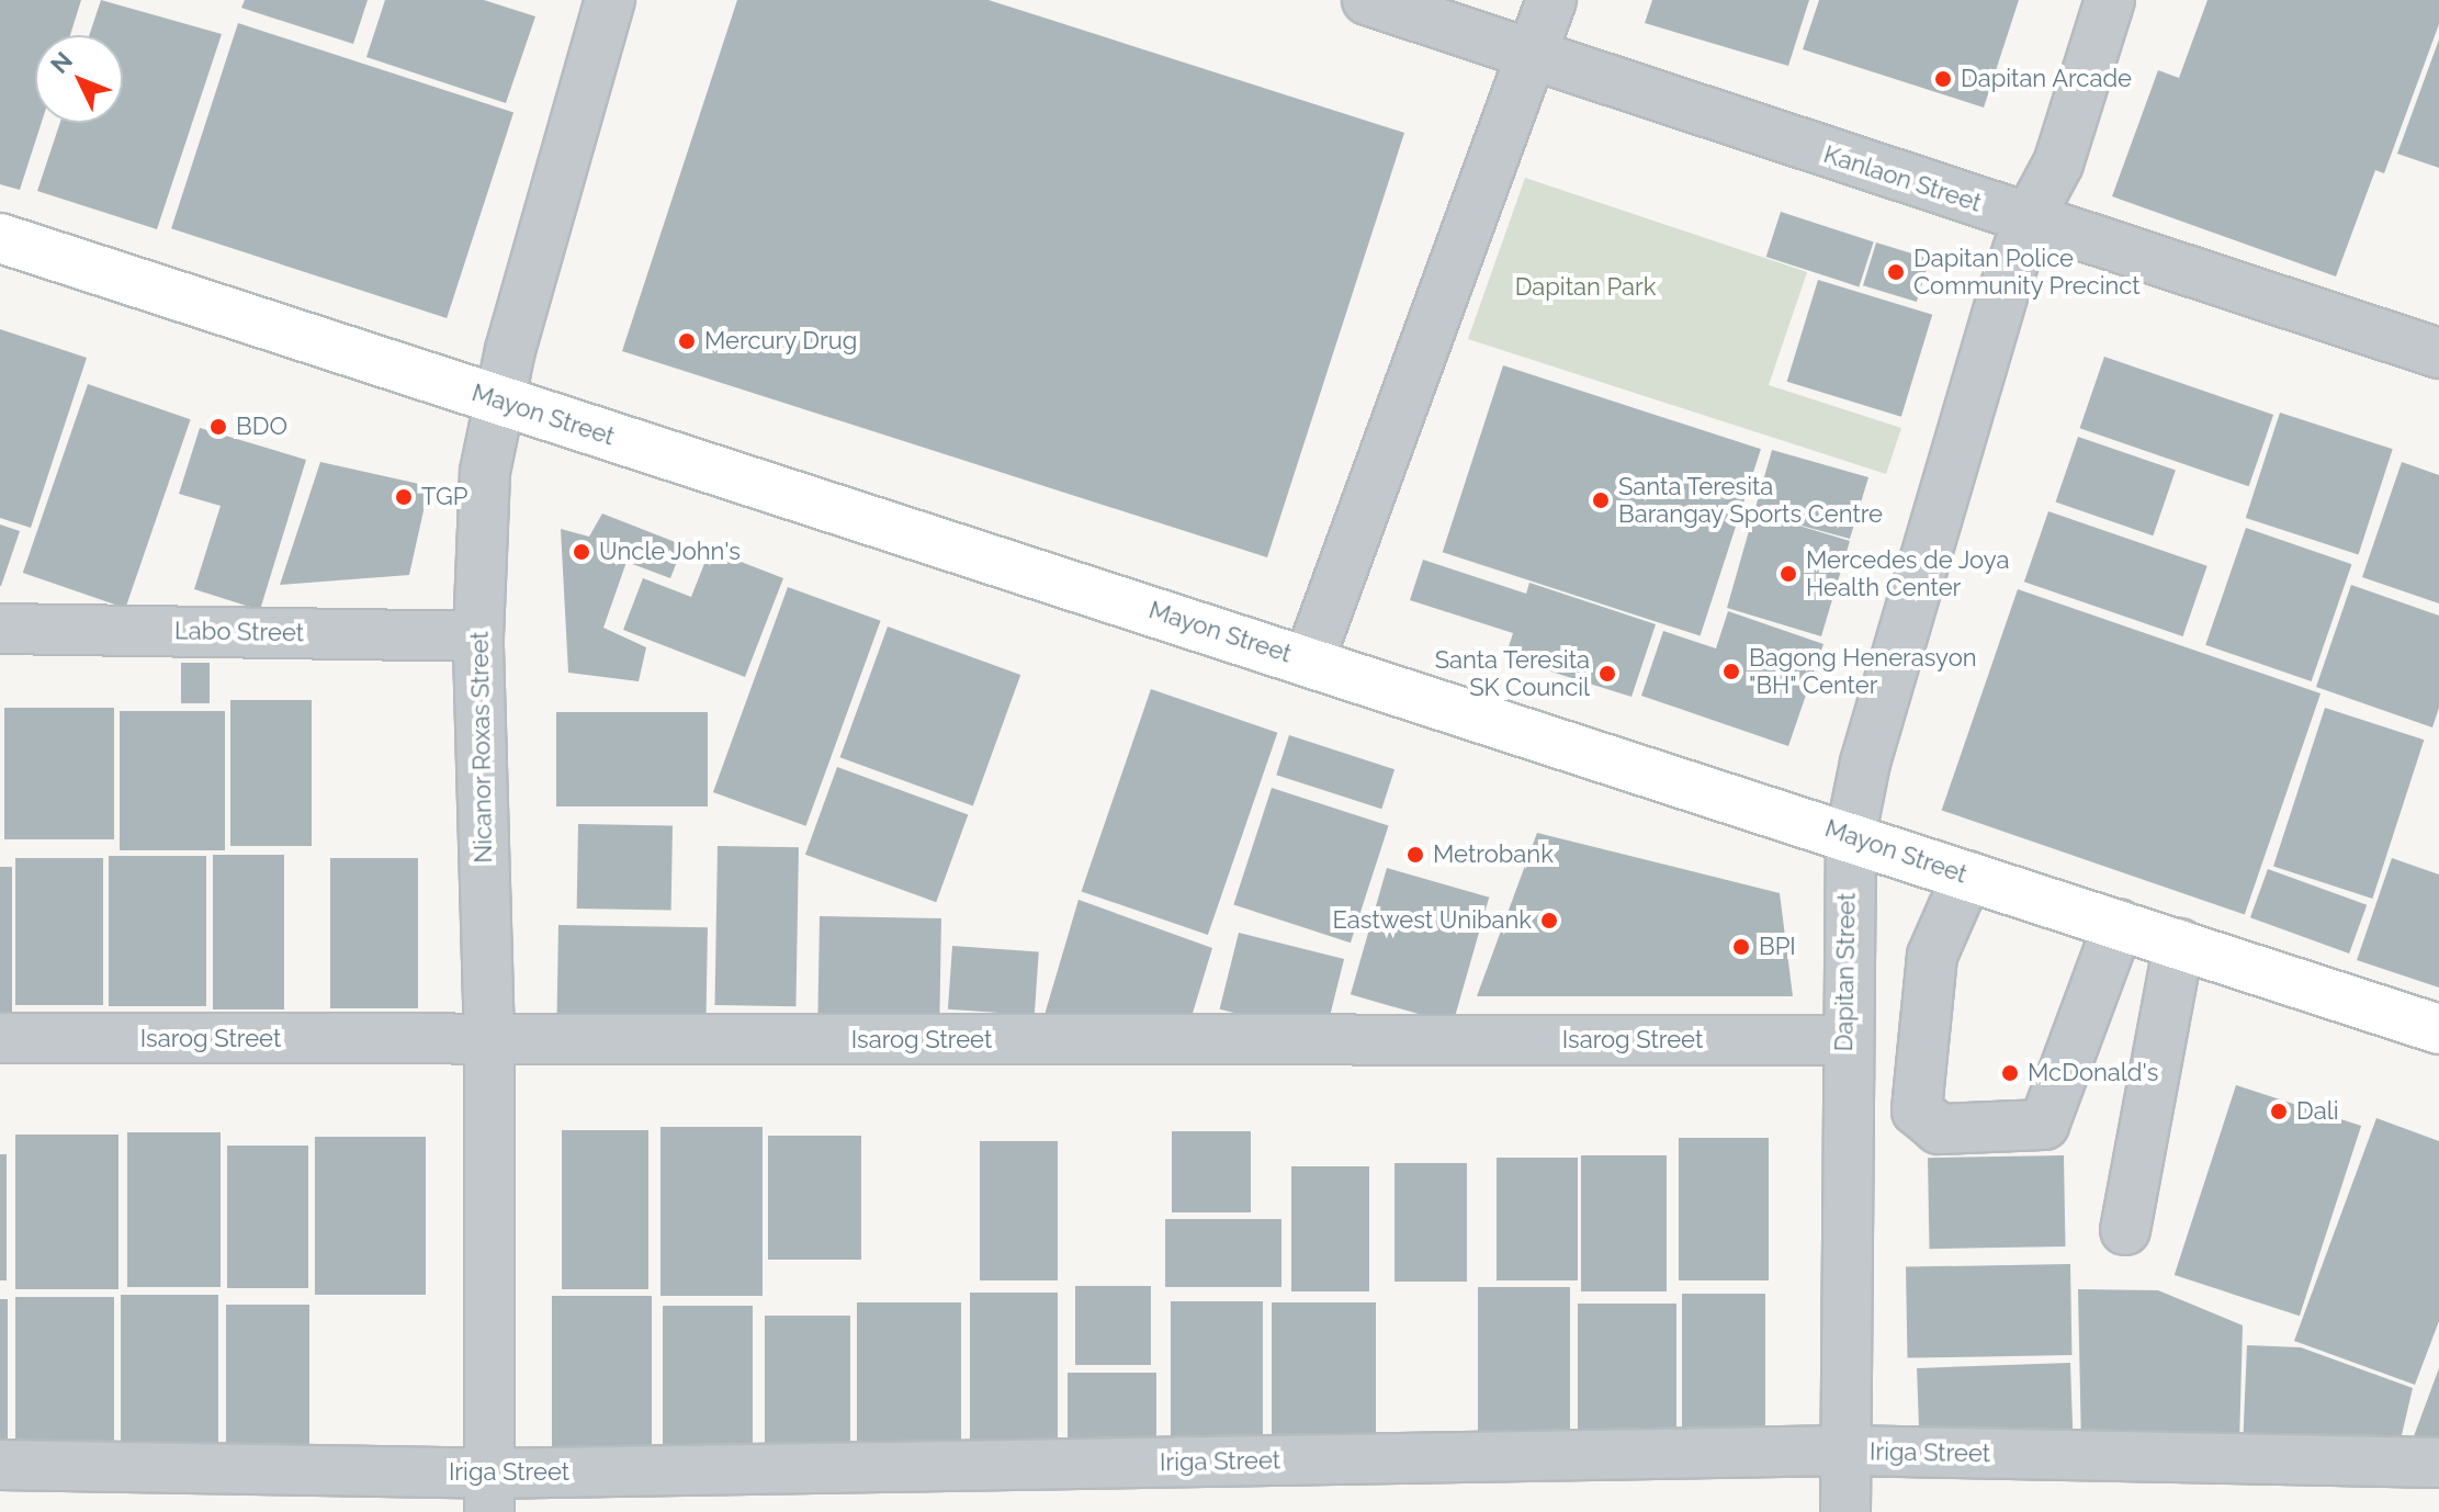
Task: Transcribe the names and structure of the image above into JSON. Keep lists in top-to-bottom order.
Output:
{
  "streets": {
    "main road": ["Mayon Street"],
    "street": [
      "Kanlaon Street",
      "Labo Street",
      "Nicanor Roxas Street",
      "Dapitan Street",
      "Isarog Street",
      "Iriga Street"
    ]
  },
  "crossings": [
    ["Kanlaon Street", "Dapitan Street"],
    ["Mayon Street", "Nicanor Roxas Street"],
    ["Mayon Street", "Dapitan Street"],
    ["Labo Street", "Nicanor Roxas Street"],
    ["Nicanor Roxas Street", "Isarog Street"],
    ["Nicanor Roxas Street", "Iriga Street"],
    ["Dapitan Street", "Isarog Street"],
    ["Dapitan Street", "Iriga Street"]
  ],
  "parks": ["Dapitan Park"],
  "places": [
    "Dapitan Arcade",
    "Dapitan Police Community Precinct",
    "Mercury Drug",
    "BDO",
    "TGP",
    "Santa Teresita Barangay Sports Centre",
    "Uncle John's",
    "Mercedes de Joya Health Center",
    "Bagong Henerasyon \"BH\" Center",
    "Santa Teresita SK Council",
    "Metrobank",
    "Eastwest Unibank",
    "BPI",
    "McDonald's",
    "Dali"
  ],
  "north": "top left"
}
